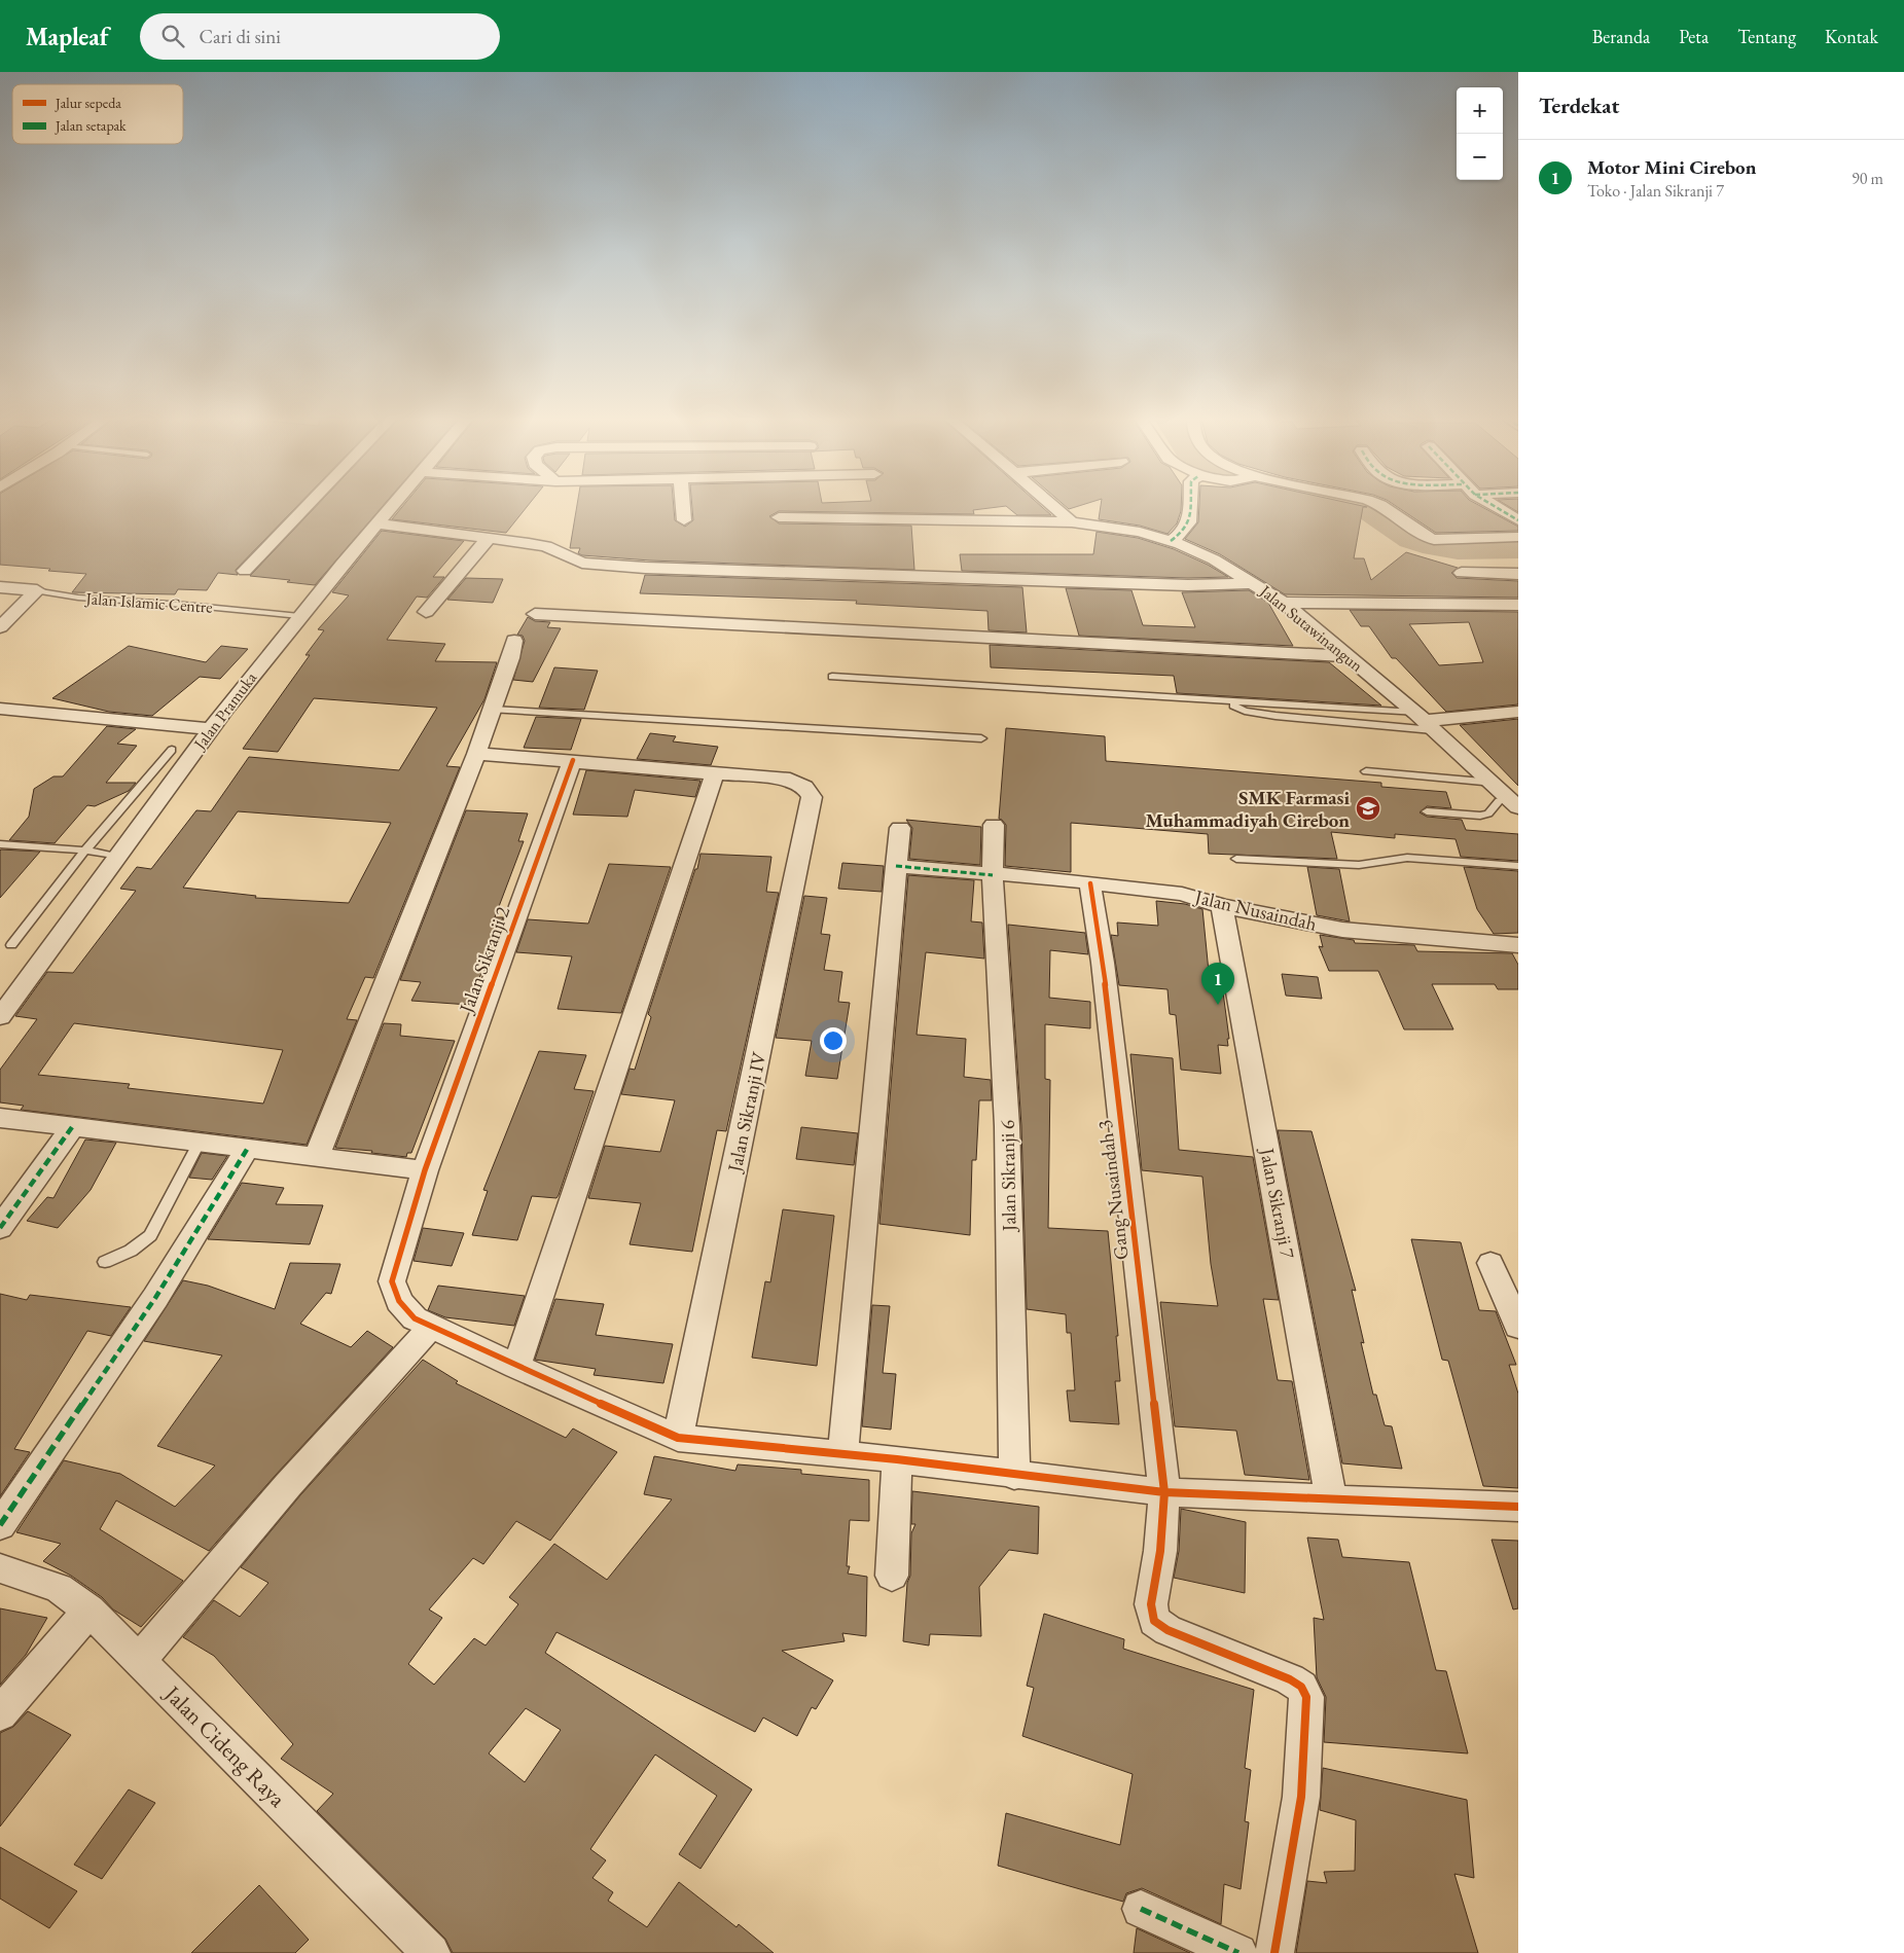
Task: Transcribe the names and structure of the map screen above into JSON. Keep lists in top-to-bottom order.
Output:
{
  "streets": {
    "street": [
      "Jalan Islamic Centre",
      "Jalan Sutawinangun",
      "Jalan Pramuka",
      "Jalan Nusaindah",
      "Jalan Sikranji 2",
      "Jalan Sikranji IV",
      "Jalan Sikranji 6",
      "Gang Nusaindah 3",
      "Jalan Sikranji 7",
      "Jalan Cideng Raya"
    ]
  },
  "crossings": [
    ["Jalan Islamic Centre", "Jalan Pramuka"],
    ["Jalan Nusaindah", "Jalan Sikranji 6"],
    ["Jalan Nusaindah", "Gang Nusaindah 3"],
    ["Jalan Nusaindah", "Jalan Sikranji 7"],
    ["Jalan Sikranji 2", "Jalan Sikranji IV"],
    ["Jalan Sikranji 2", "Jalan Sikranji 6"],
    ["Jalan Sikranji 2", "Gang Nusaindah 3"],
    ["Jalan Sikranji 2", "Jalan Sikranji 7"]
  ],
  "places": {
    "school or university": ["SMK Farmasi Muhammadiyah Cirebon"]
  },
  "legend": ["Jalur sepeda", "Jalan setapak"],
  "page": {
    "header": "Mapleaf",
    "search": "Cari di sini",
    "nav": [
      "Beranda",
      "Peta",
      "Tentang",
      "Kontak"
    ],
    "heading": "Terdekat",
    "map_buttons": ["+", "−"],
    "list": [
      {
        "mark": "1",
        "name": "Motor Mini Cirebon",
        "note": "Toko · Jalan Sikranji 7",
        "value": "90 m"
      }
    ],
    "pins": "1"
  }
}
